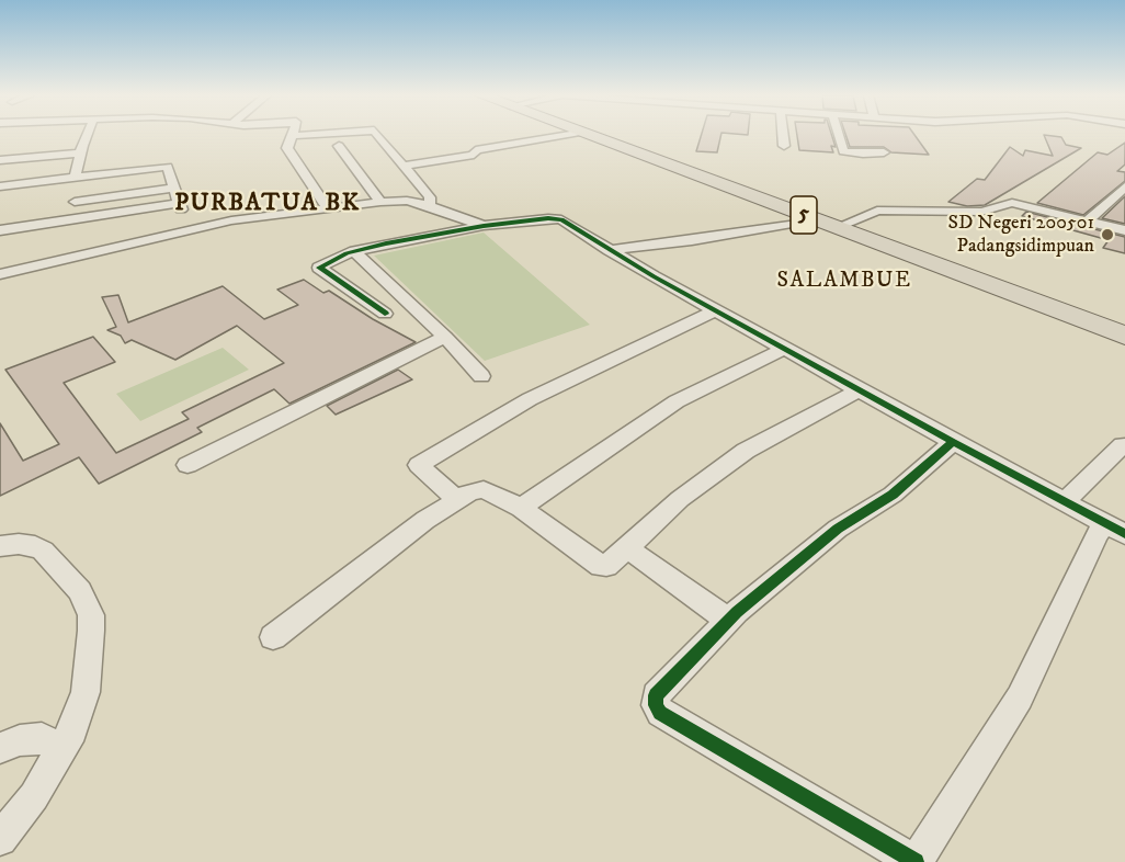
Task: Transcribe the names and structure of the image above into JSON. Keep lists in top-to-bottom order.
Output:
{
  "streets": {
    "highway": ["5"]
  },
  "districts": ["PURBATUA BK", "SALAMBUE"],
  "places": ["SD Negeri 200501 Padangsidimpuan"]
}
